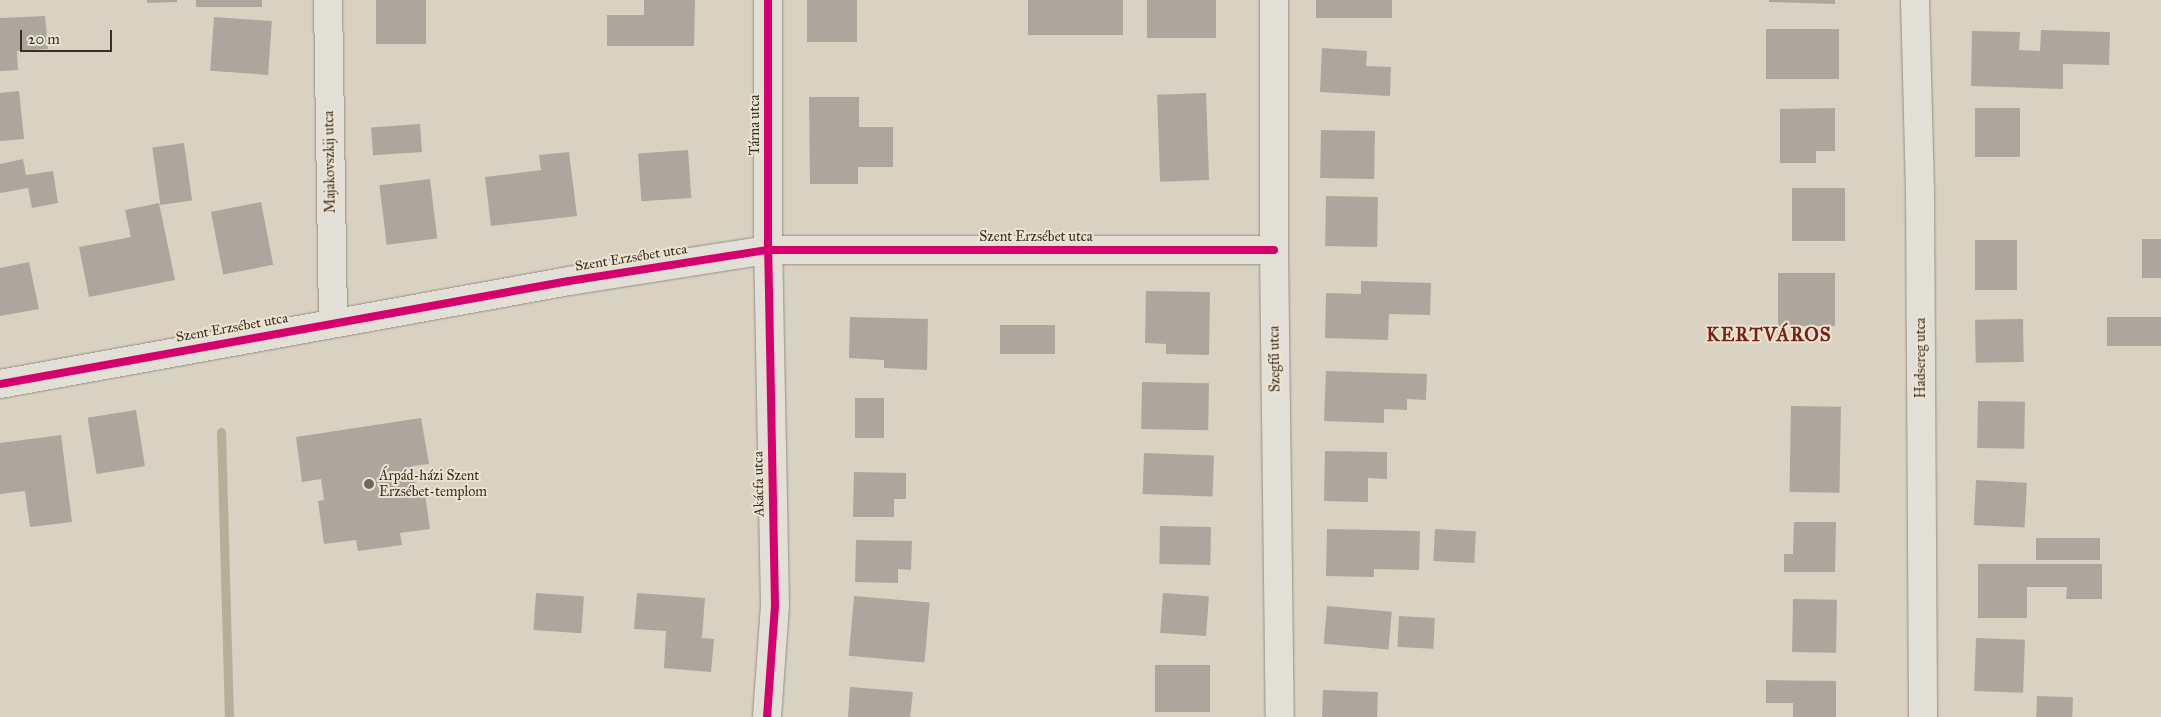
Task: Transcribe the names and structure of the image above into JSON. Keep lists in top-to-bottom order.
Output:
{
  "streets": {
    "street": [
      "Tárna utca",
      "Majakovszkij utca",
      "Szent Erzsébet utca",
      "Hadsereg utca",
      "Szegfű utca",
      "Akácfa utca"
    ]
  },
  "crossings": [
    ["Tárna utca", "Szent Erzsébet utca"],
    ["Tárna utca", "Akácfa utca"],
    ["Majakovszkij utca", "Szent Erzsébet utca"],
    ["Szent Erzsébet utca", "Szegfű utca"],
    ["Szent Erzsébet utca", "Akácfa utca"]
  ],
  "districts": ["KERTVÁROS"],
  "places": ["Árpád-házi Szent Erzsébet-templom"],
  "scale_bar": "20 m"
}
